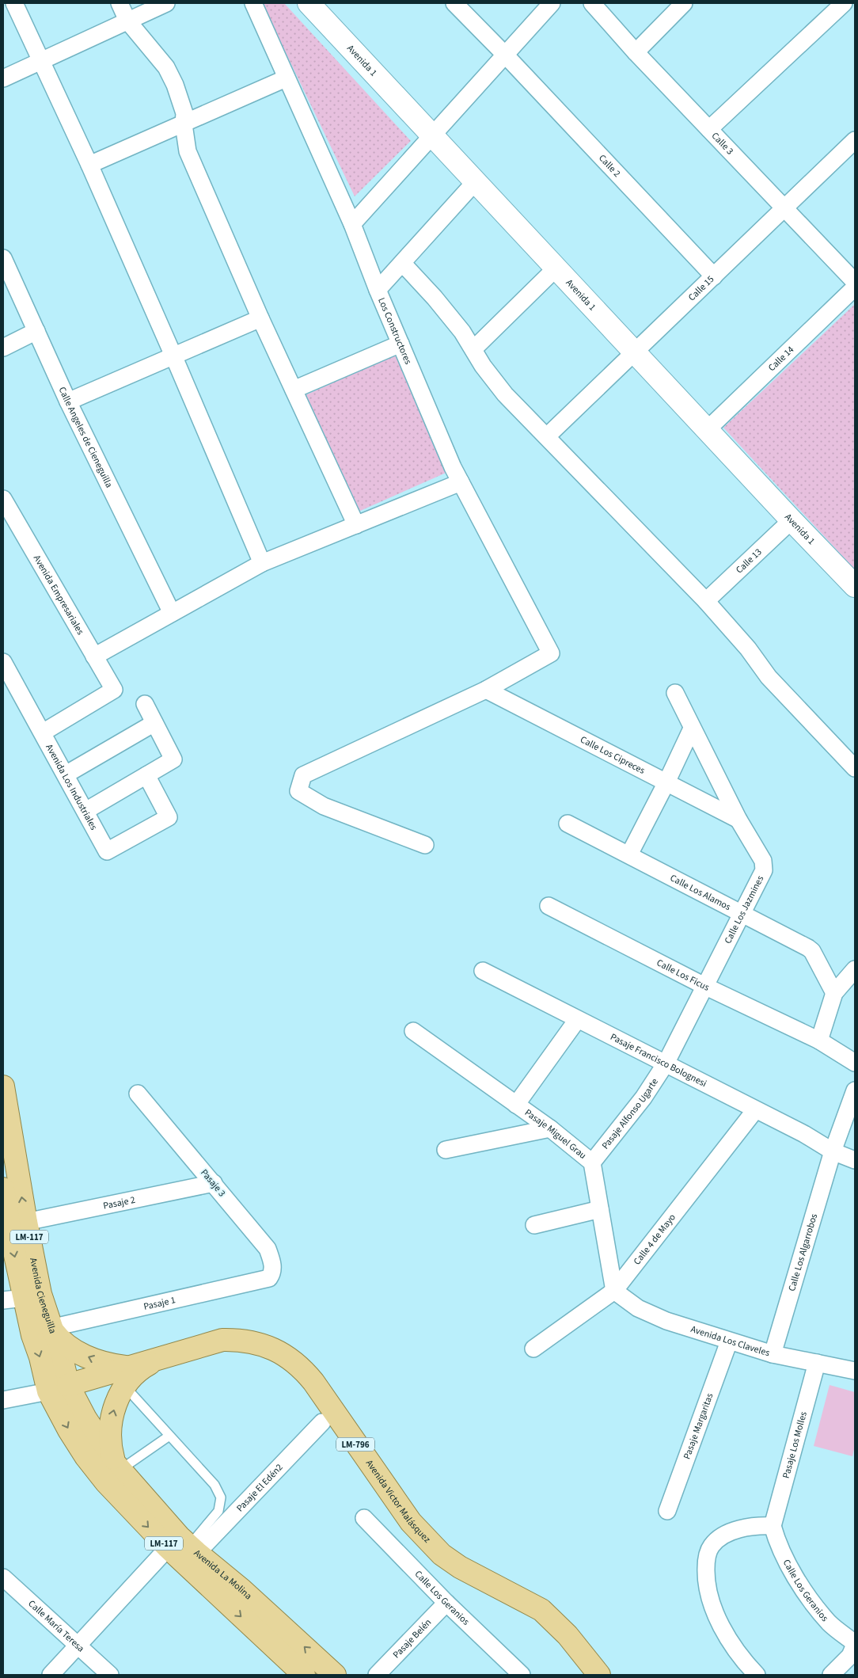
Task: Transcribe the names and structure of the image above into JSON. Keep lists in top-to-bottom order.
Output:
{
  "streets": {
    "main road": [
      "LM-117",
      "Avenida Cieneguilla",
      "LM-796",
      "Avenida Victor Malásquez",
      "Avenida La Molina"
    ],
    "street": [
      "Avenida 1",
      "Calle 3",
      "Calle 2",
      "Calle 15",
      "Los Constructores",
      "Calle 14",
      "Calle Angeles de Cieneguilla",
      "Calle 13",
      "Avenida Empresariales",
      "Calle Los Cipreces",
      "Avenida Los Industriales",
      "Calle Los Alamos",
      "Calle Los Jazmines",
      "Calle Los Ficus",
      "Pasaje Francisco Bolognesi",
      "Pasaje Alfonso Ugarte",
      "Pasaje Miguel Grau",
      "Pasaje 3",
      "Pasaje 2",
      "Calle 4 de Mayo",
      "Calle Los Algarrobos",
      "Pasaje 1",
      "Avenida Los Claveles",
      "Pasaje Margaritas",
      "Pasaje Los Molles",
      "Pasaje El Edén2",
      "Calle Los Geranios",
      "Calle María Teresa",
      "Pasaje Belén"
    ]
  },
  "crossings": [
    ["Avenida 1", "Calle 15"],
    ["Avenida 1", "Calle 14"],
    ["Avenida 1", "Calle 13"],
    ["Calle 3", "Calle 15"],
    ["Calle 2", "Calle 15"],
    ["Los Constructores", "Calle Los Cipreces"],
    ["Avenida Empresariales", "Avenida Los Industriales"],
    ["Calle Los Cipreces", "Calle Los Jazmines"],
    ["Calle Los Alamos", "Calle Los Jazmines"],
    ["Calle Los Jazmines", "Calle Los Ficus"],
    ["Calle Los Jazmines", "Pasaje Francisco Bolognesi"],
    ["Calle Los Jazmines", "Pasaje Alfonso Ugarte"],
    ["Pasaje Francisco Bolognesi", "Pasaje Alfonso Ugarte"],
    ["Pasaje Francisco Bolognesi", "Calle 4 de Mayo"],
    ["Pasaje Francisco Bolognesi", "Calle Los Algarrobos"],
    ["Pasaje Alfonso Ugarte", "Pasaje Miguel Grau"],
    ["Pasaje Miguel Grau", "Calle 4 de Mayo"],
    ["Pasaje Miguel Grau", "Avenida Los Claveles"],
    ["Pasaje 3", "Pasaje 2"],
    ["Pasaje 3", "Pasaje 1"],
    ["Pasaje 2", "Avenida Cieneguilla"],
    ["Calle 4 de Mayo", "Avenida Los Claveles"],
    ["Calle Los Algarrobos", "Avenida Los Claveles"],
    ["Avenida Cieneguilla", "Pasaje 1"],
    ["Avenida Cieneguilla", "Avenida Victor Malásquez"],
    ["Avenida Cieneguilla", "Avenida La Molina"],
    ["Avenida Los Claveles", "Pasaje Margaritas"],
    ["Avenida Los Claveles", "Pasaje Los Molles"],
    ["Pasaje Los Molles", "Calle Los Geranios"],
    ["Pasaje El Edén2", "Avenida La Molina"],
    ["Pasaje El Edén2", "Calle María Teresa"],
    ["Avenida Victor Malásquez", "Avenida La Molina"],
    ["Calle Los Geranios", "Pasaje Belén"]
  ]
}
